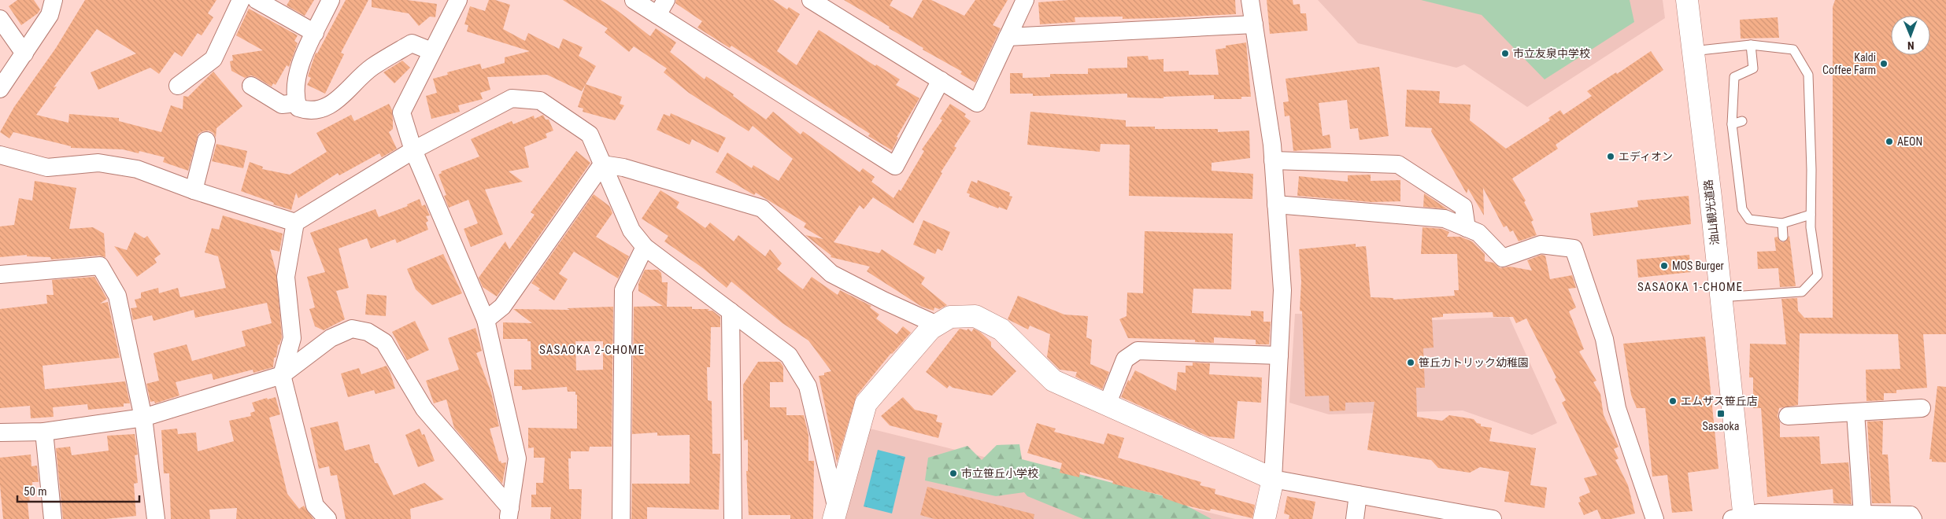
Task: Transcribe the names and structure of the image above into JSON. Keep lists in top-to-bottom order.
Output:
{
  "streets": {
    "street": ["油山観光道路"]
  },
  "districts": ["SASAOKA 1-CHOME", "SASAOKA 2-CHOME"],
  "places": {
    "other": [
      "市立友泉中学校",
      "Kaldi Coffee Farm",
      "AEON",
      "エディオン",
      "MOS Burger",
      "笹丘カトリック幼稚園",
      "エムザス笹丘店",
      "市立笹丘小学校"
    ],
    "transit": ["Sasaoka"]
  },
  "scale_bar": "50 m",
  "north": "bottom"
}
